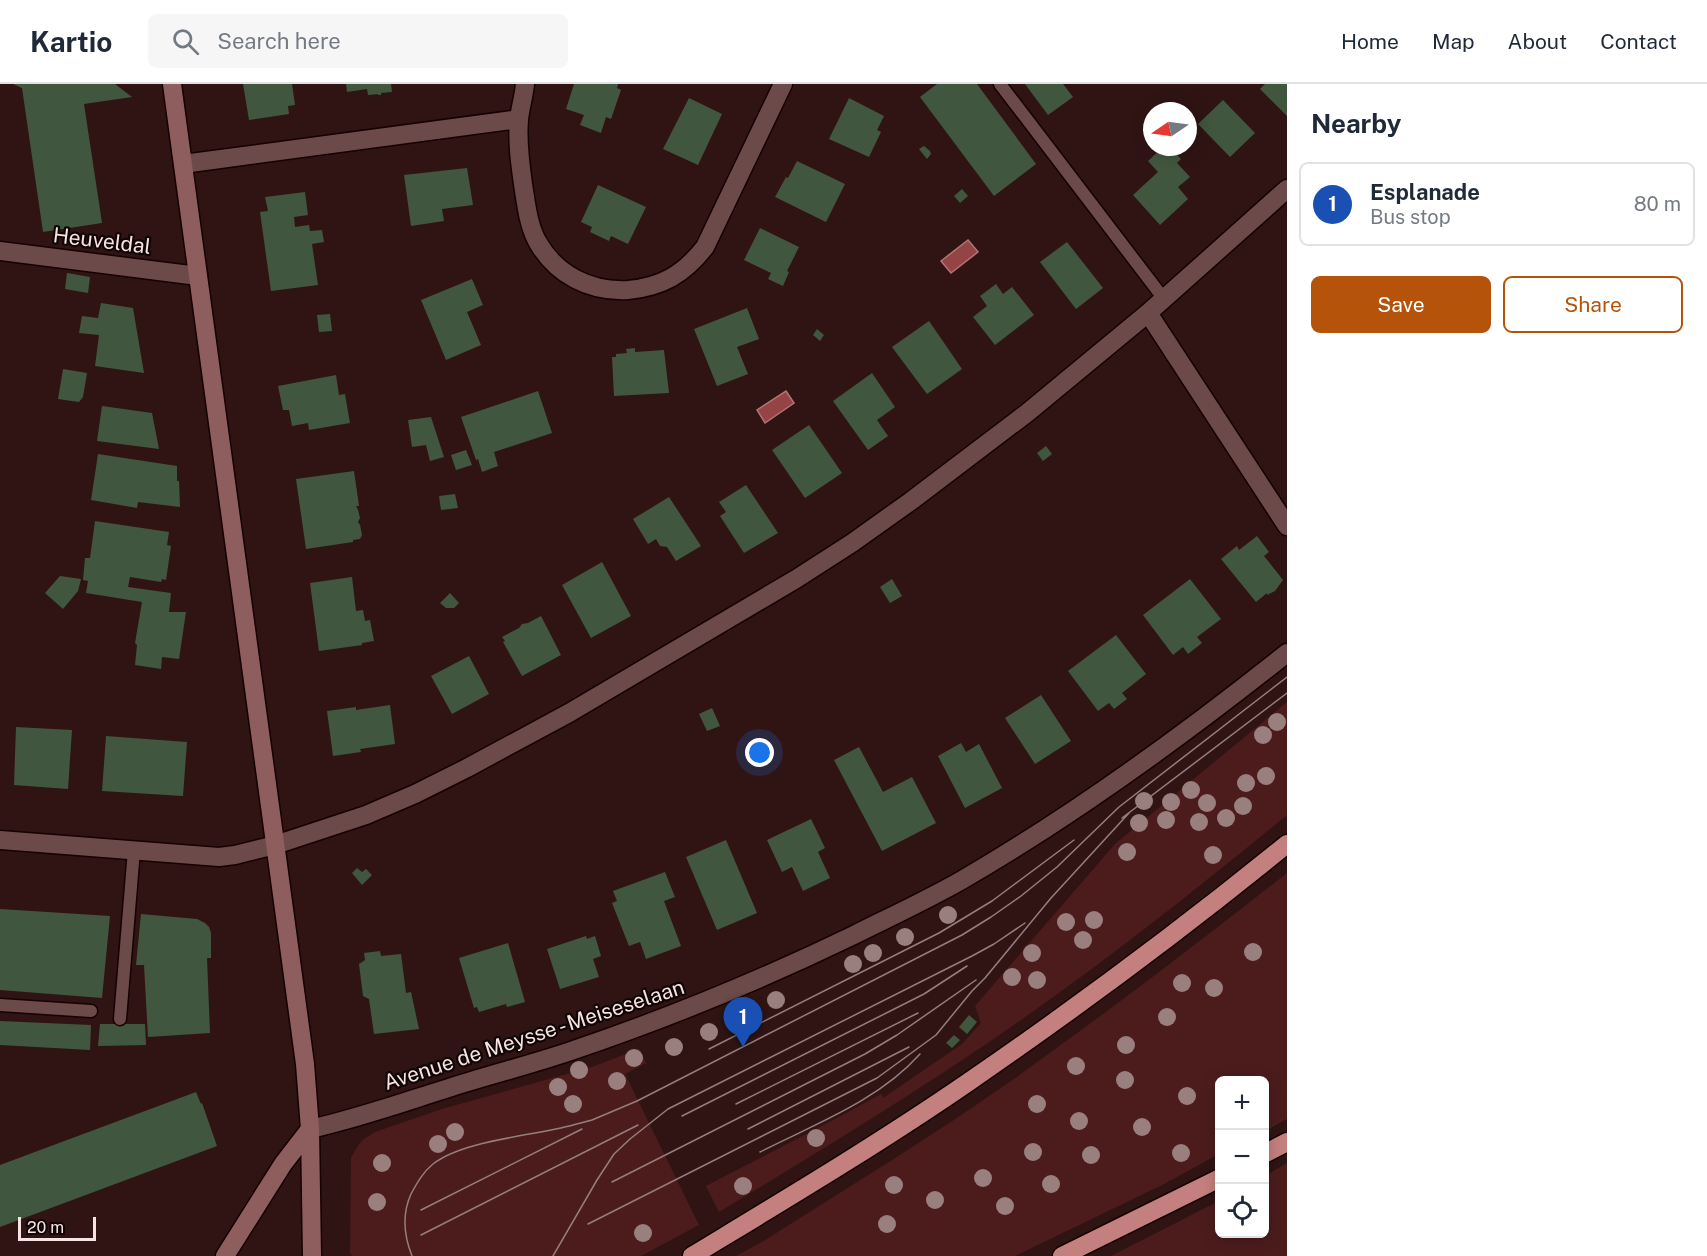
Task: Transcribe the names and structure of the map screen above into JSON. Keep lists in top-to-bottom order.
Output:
{
  "streets": {
    "street": ["Heuveldal", "Avenue de Meysse - Meiseselaan"]
  },
  "scale_bar": "20 m",
  "north": "left",
  "page": {
    "header": "Kartio",
    "search": "Search here",
    "nav": [
      "Home",
      "Map",
      "About",
      "Contact"
    ],
    "heading": "Nearby",
    "list": [
      {
        "mark": "1",
        "name": "Esplanade",
        "note": "Bus stop",
        "value": "80 m"
      }
    ],
    "buttons": ["Save", "Share"],
    "pins": "1",
    "map_buttons": ["+", "−"],
    "scale": "20 m"
  }
}
